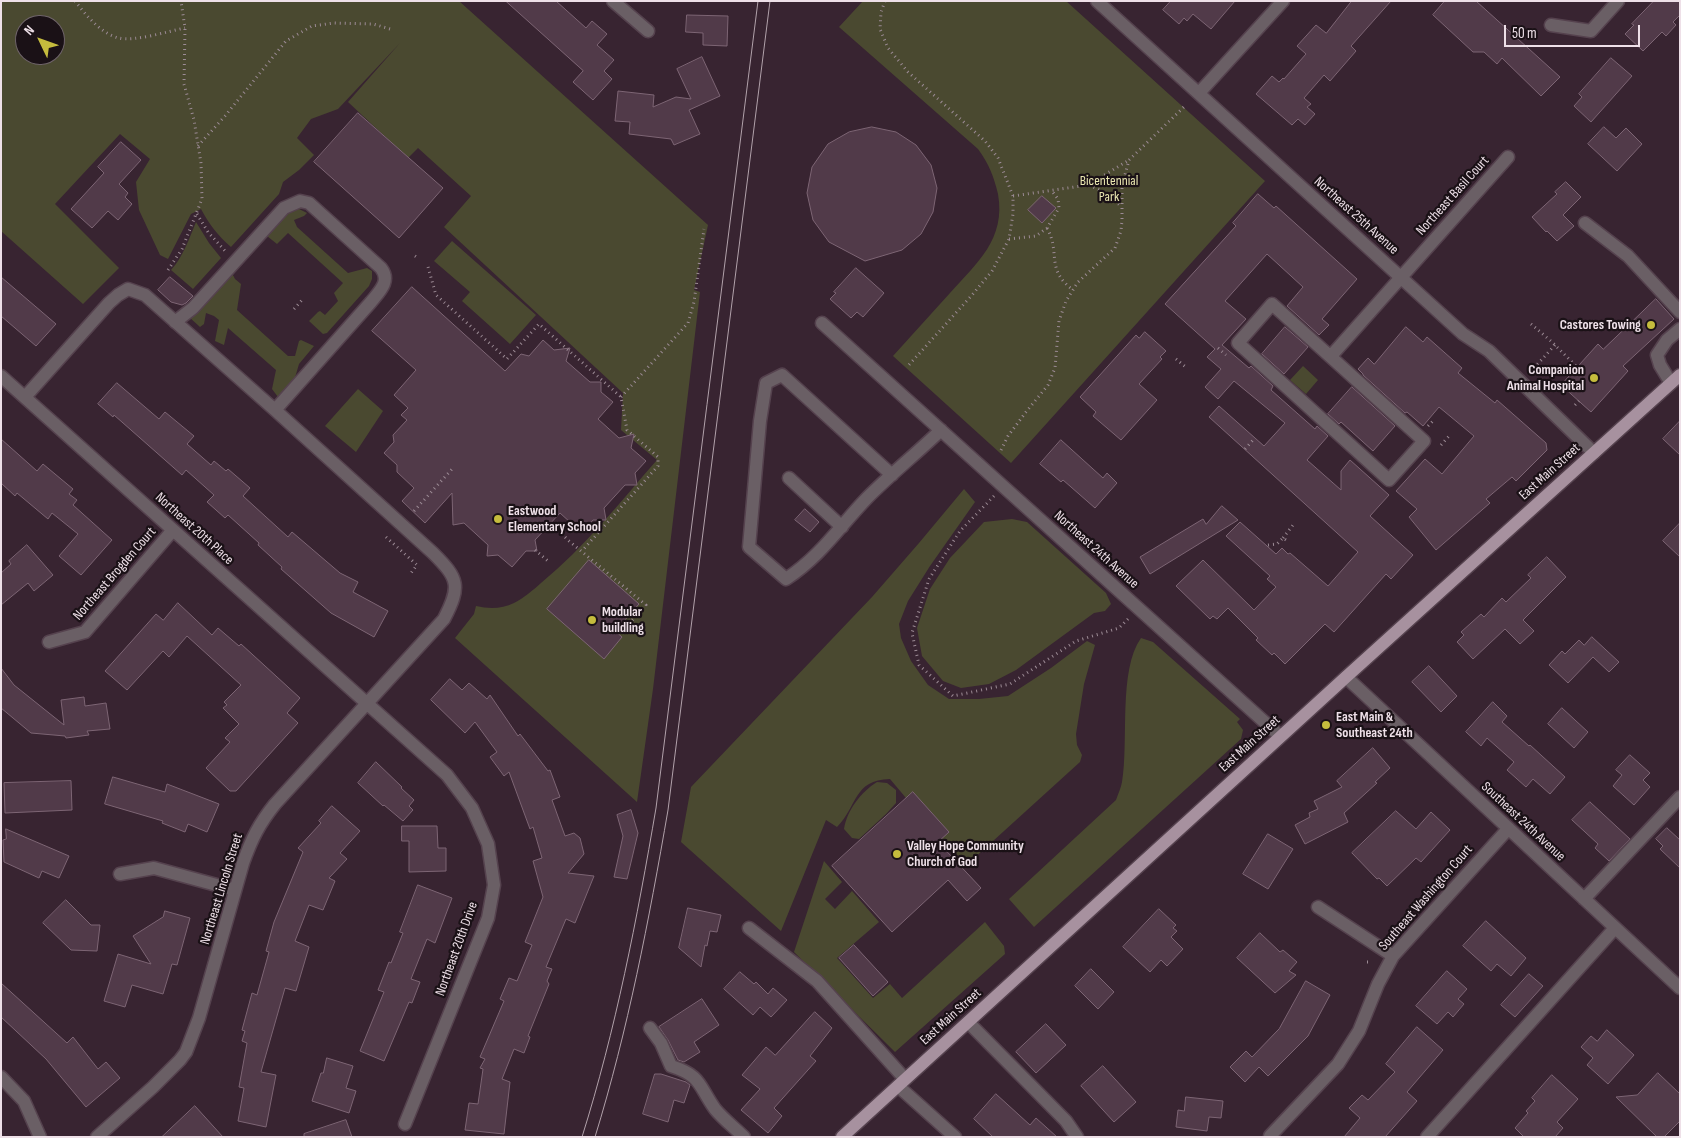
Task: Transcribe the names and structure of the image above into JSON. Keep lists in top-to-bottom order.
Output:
{
  "streets": {
    "main road": ["East Main Street"],
    "street": [
      "Northeast Basil Court",
      "Northeast 25th Avenue",
      "Northeast 20th Place",
      "Northeast 24th Avenue",
      "Northeast Brogden Court",
      "Southeast 24th Avenue",
      "Northeast Lincoln Street",
      "Southeast Washington Court",
      "Northeast 20th Drive"
    ]
  },
  "crossings": [
    ["Northeast Basil Court", "Northeast 25th Avenue"],
    ["Northeast 25th Avenue", "East Main Street"],
    ["East Main Street", "Northeast 24th Avenue"],
    ["East Main Street", "Southeast 24th Avenue"],
    ["Northeast 20th Place", "Northeast Brogden Court"],
    ["Northeast 20th Place", "Northeast Lincoln Street"],
    ["Northeast 20th Place", "Northeast 20th Drive"],
    ["Southeast 24th Avenue", "Southeast Washington Court"],
    ["Northeast Lincoln Street", "Northeast 20th Drive"]
  ],
  "parks": ["Bicentennial Park"],
  "places": [
    "Castores Towing",
    "Companion Animal Hospital",
    "Eastwood Elementary School",
    "Modular buildling",
    "East Main & Southeast 24th",
    "Valley Hope Community Church of God"
  ],
  "scale_bar": "50 m",
  "north": "top left"
}
